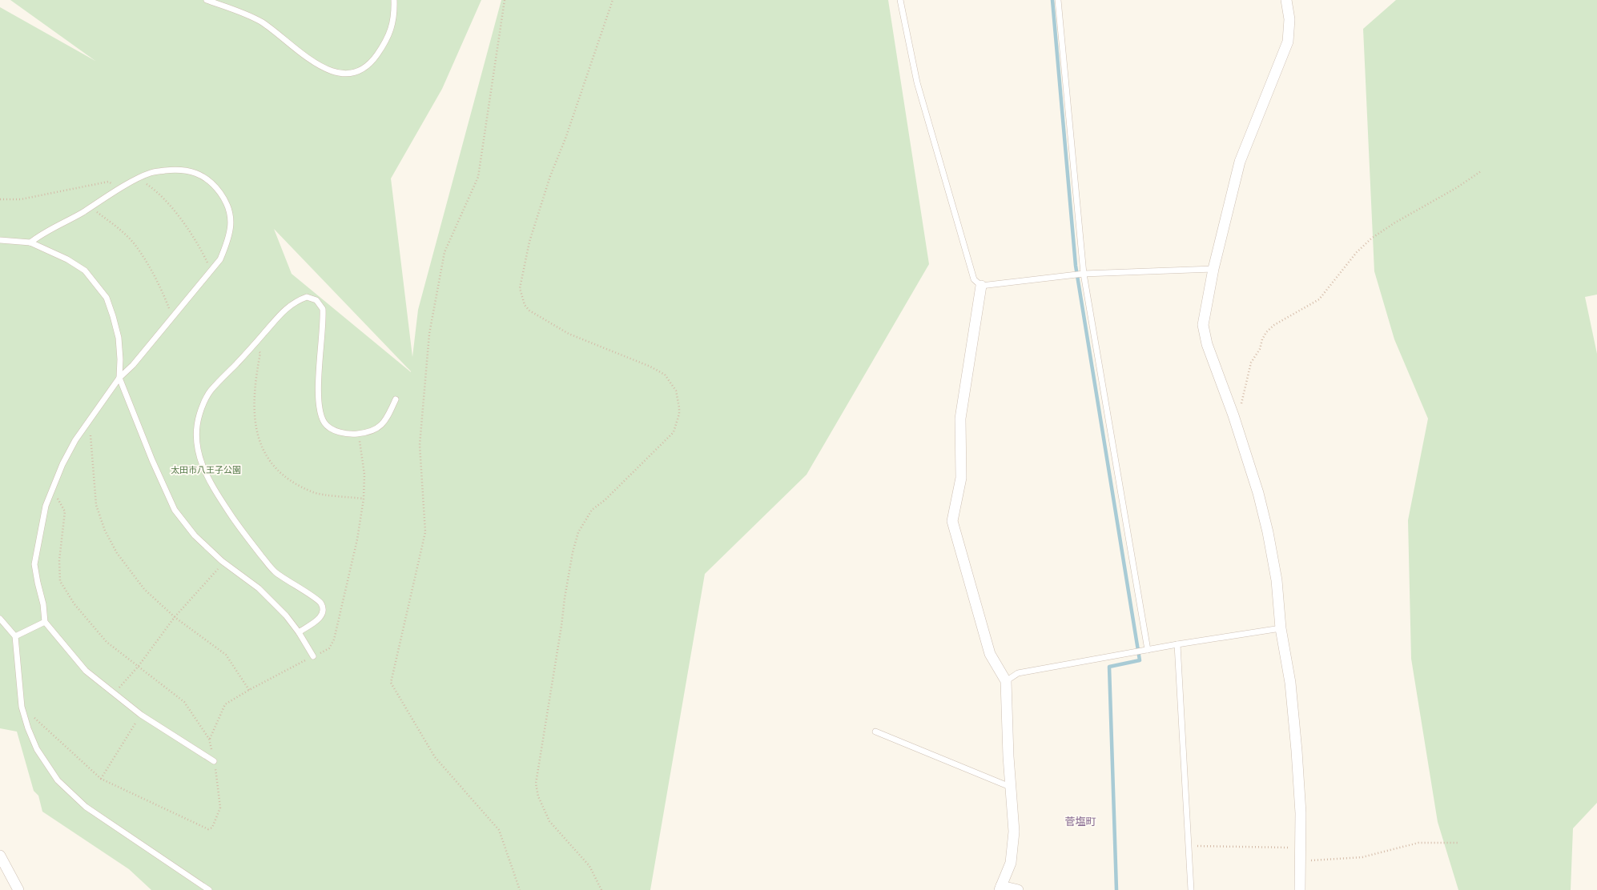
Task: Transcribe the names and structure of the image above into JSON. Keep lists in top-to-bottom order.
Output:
{
  "districts": ["菅塩町"],
  "parks": ["太田市八王子公園"]
}
